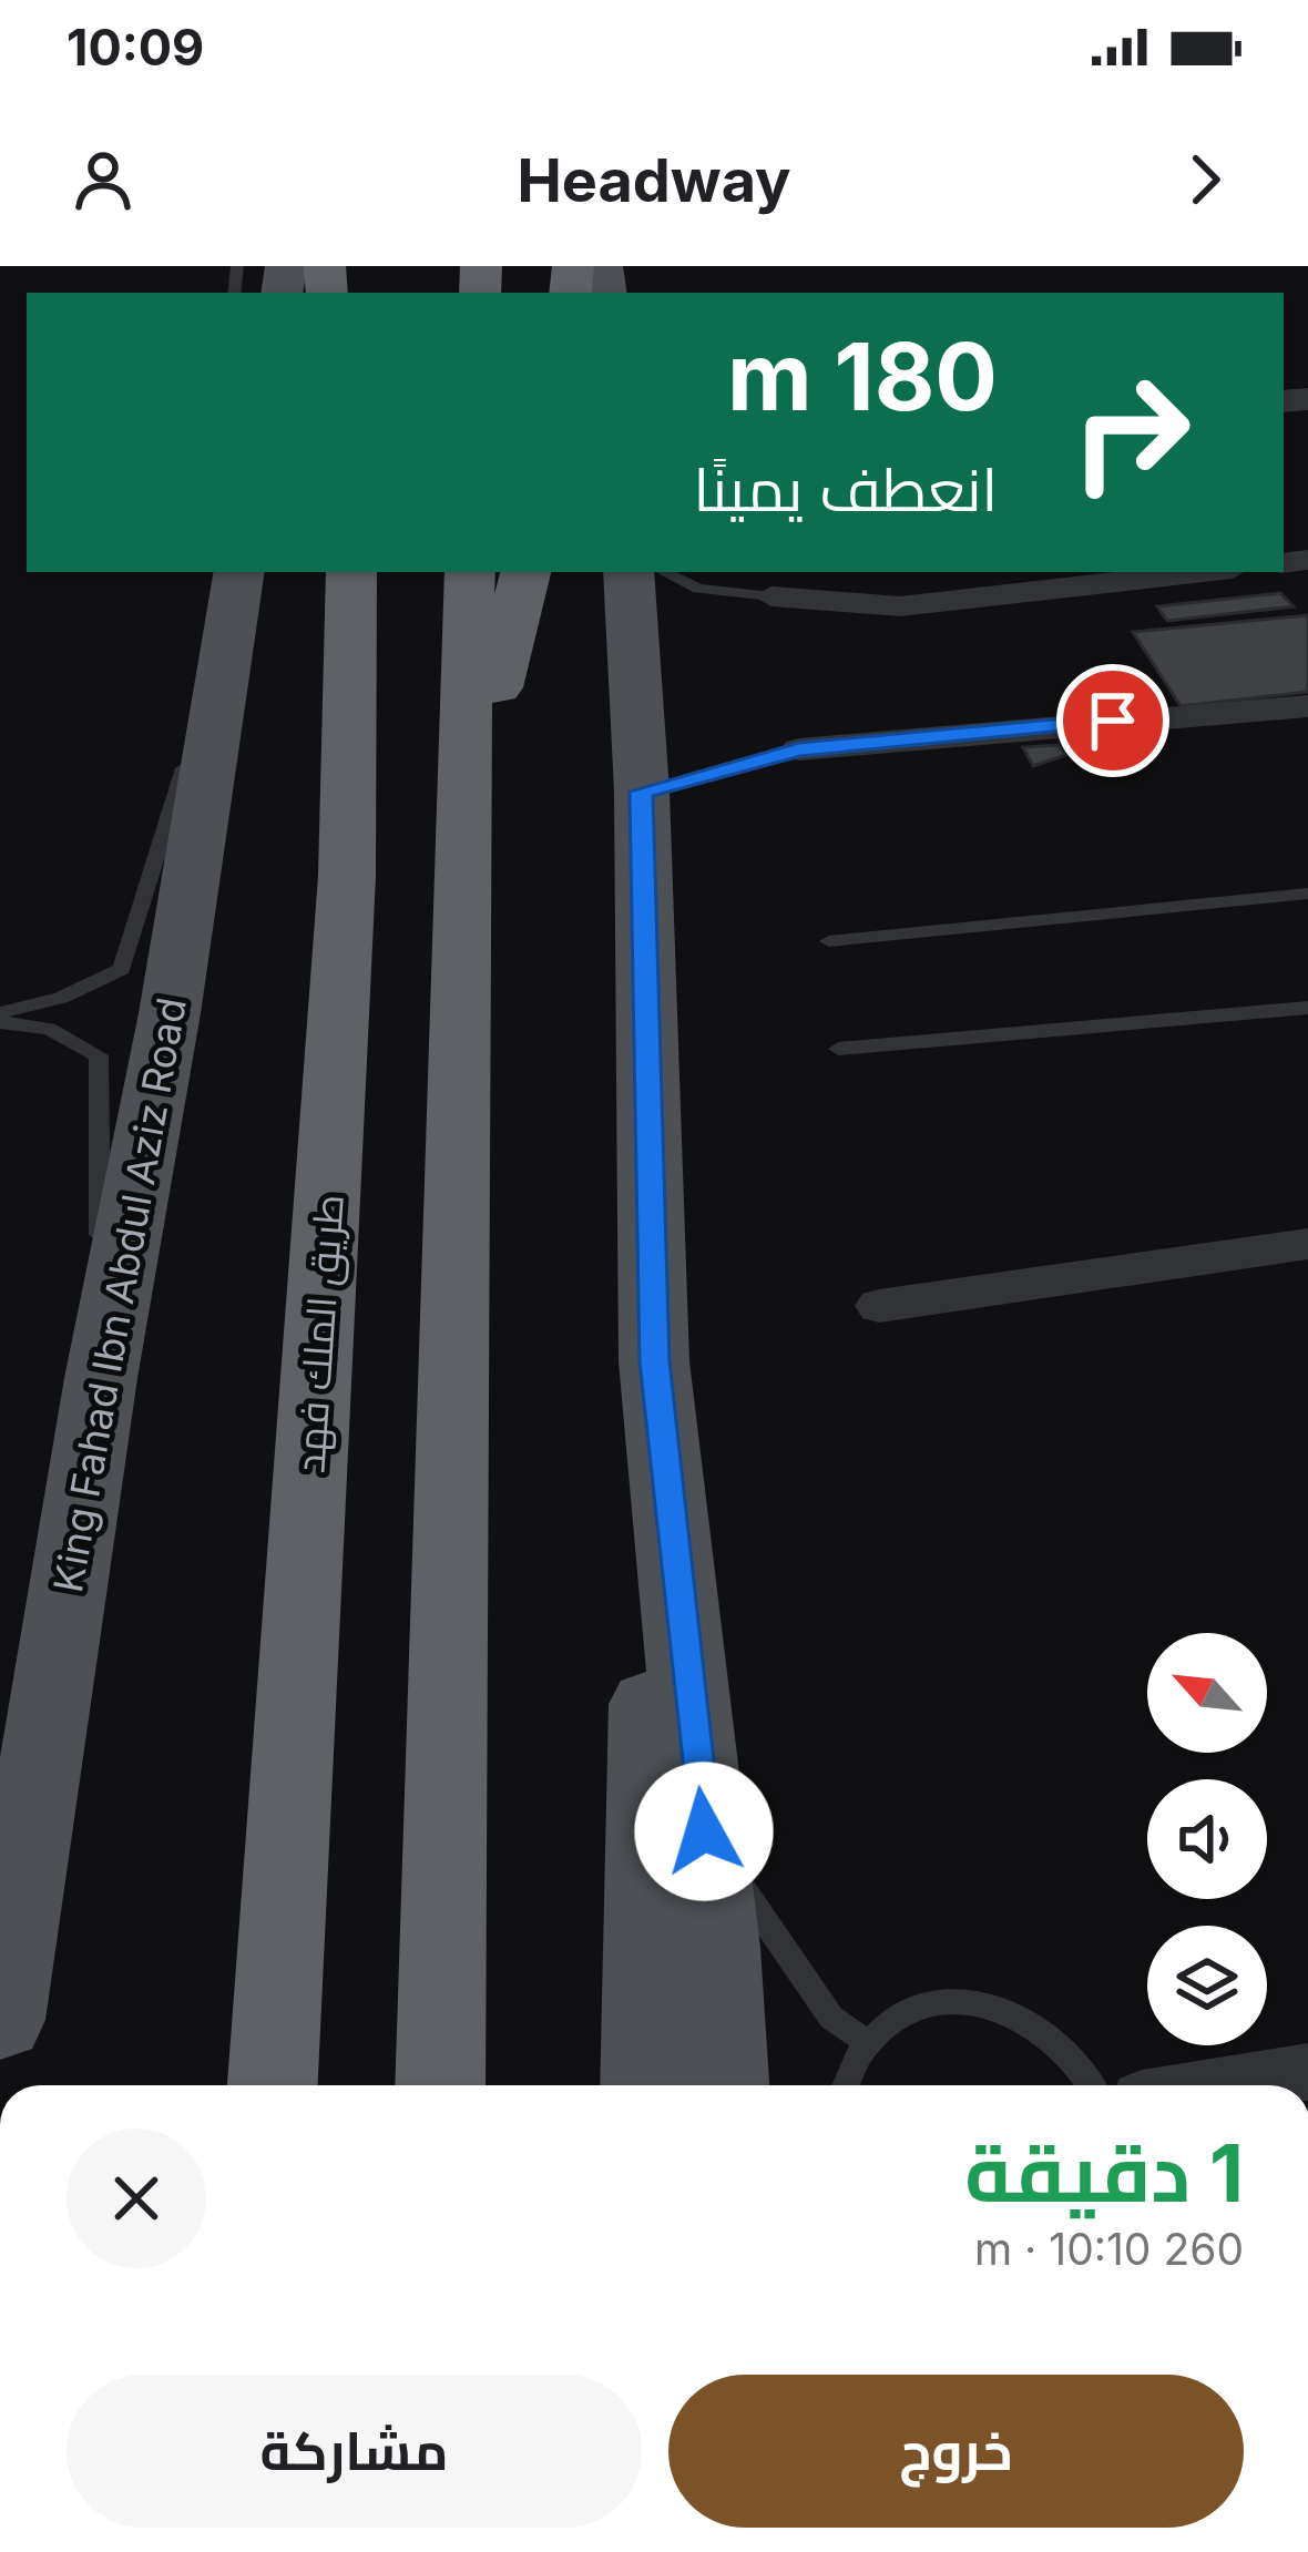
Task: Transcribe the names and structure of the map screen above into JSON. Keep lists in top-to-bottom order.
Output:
{
  "streets": {
    "highway": ["طريق الملك فهد"],
    "main road": ["King Fahad Ibn Abdul Aziz Road"]
  },
  "north": "top left",
  "page": {
    "status": "10:09",
    "header": "Headway",
    "turn": ["180 m", "انعطف يمينًا"],
    "heading": ["1 دقيقة", "260 m · 10:10"],
    "buttons": ["خروج", "مشاركة"]
  }
}
